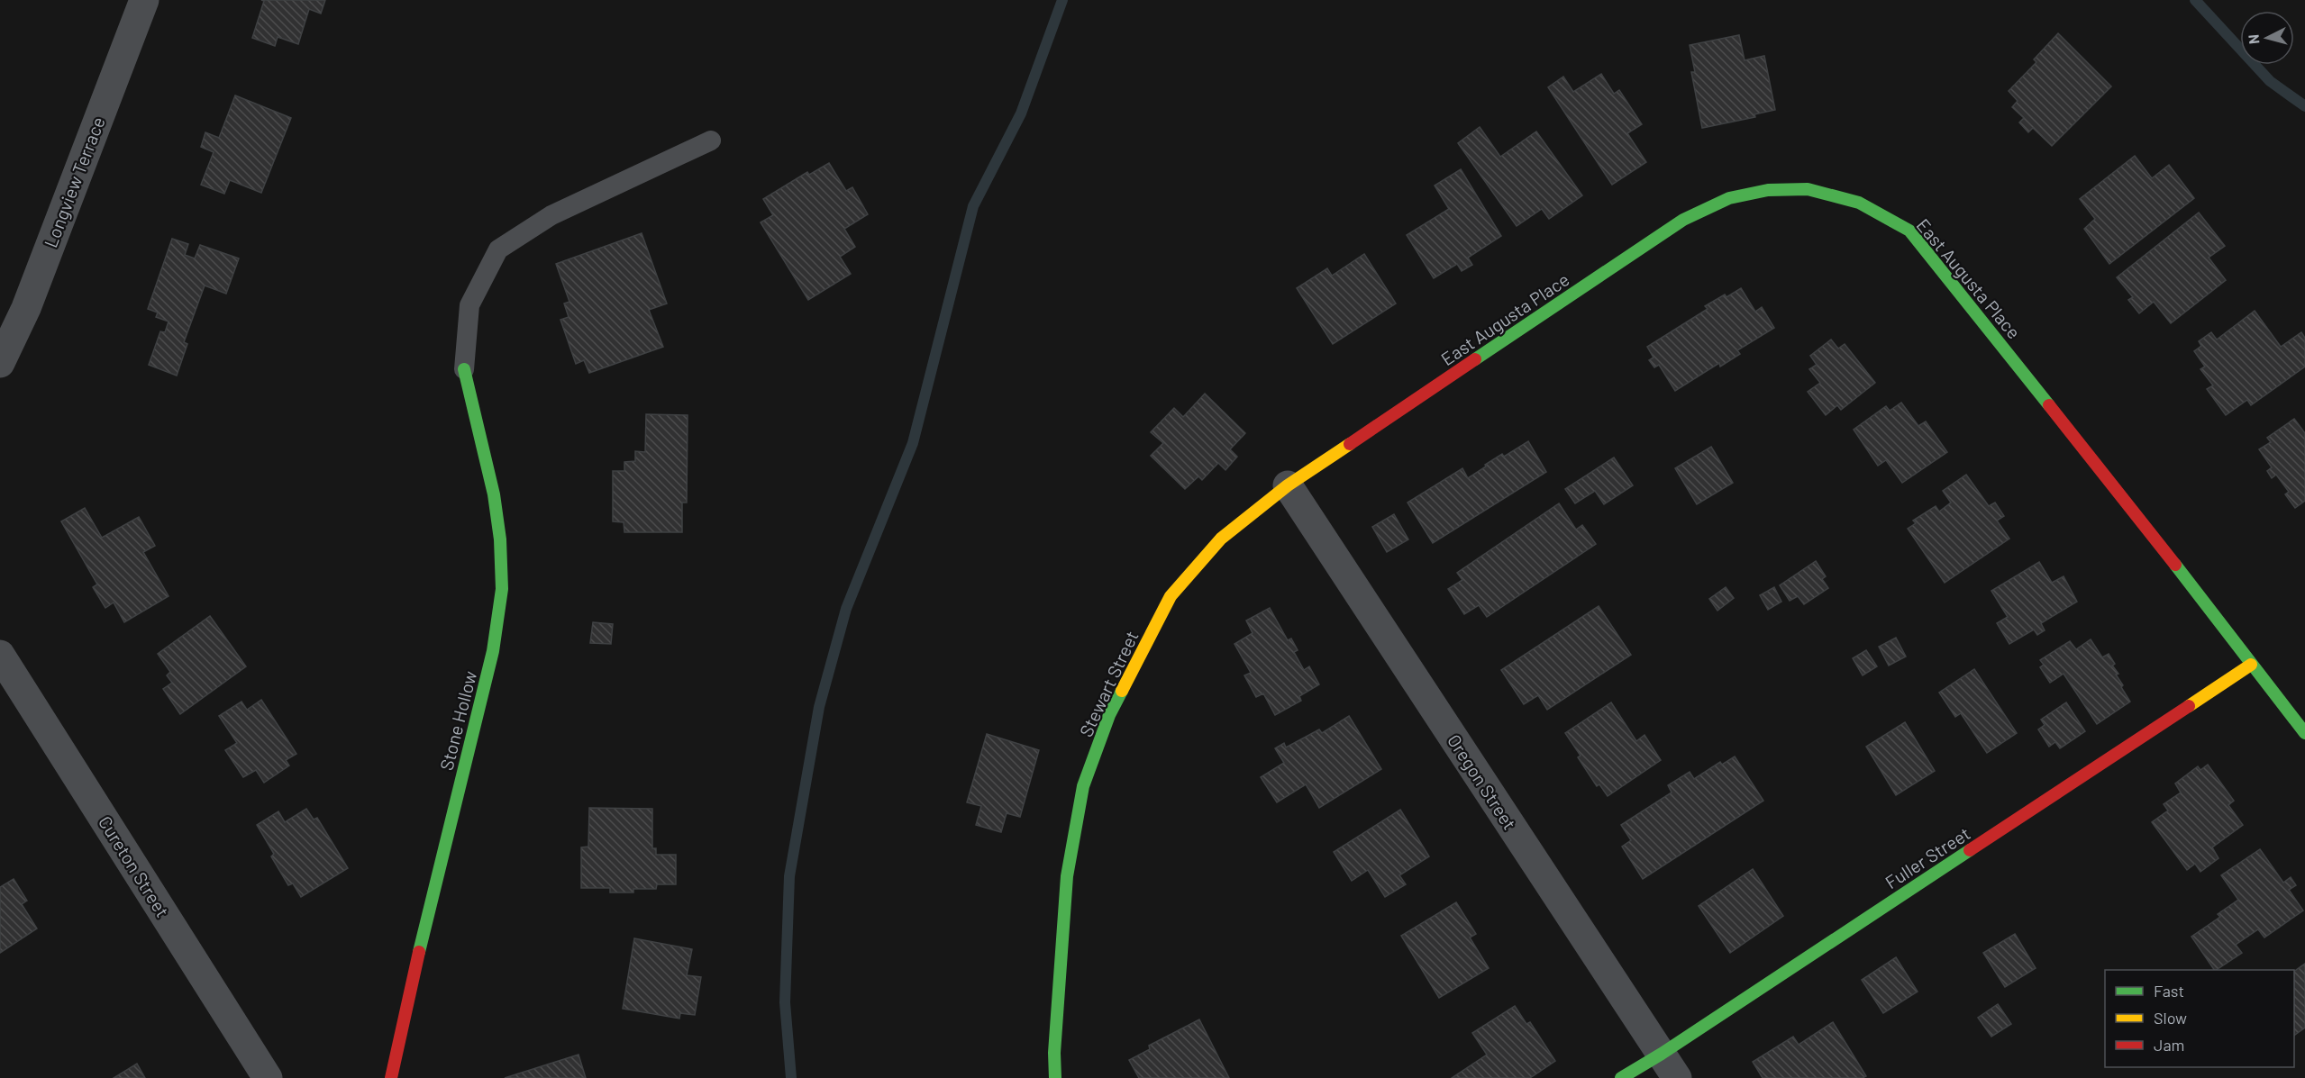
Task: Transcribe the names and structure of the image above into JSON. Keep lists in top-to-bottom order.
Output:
{
  "streets": {
    "street": [
      "Longview Terrace",
      "East Augusta Place",
      "Stewart Street",
      "Stone Hollow",
      "Oregon Street",
      "Fuller Street",
      "Cureton Street"
    ]
  },
  "crossings": [
    ["East Augusta Place", "Stewart Street"],
    ["East Augusta Place", "Oregon Street"],
    ["East Augusta Place", "Fuller Street"],
    ["Stewart Street", "Oregon Street"],
    ["Oregon Street", "Fuller Street"]
  ],
  "legend": ["Fast", "Slow", "Jam"],
  "north": "left"
}
